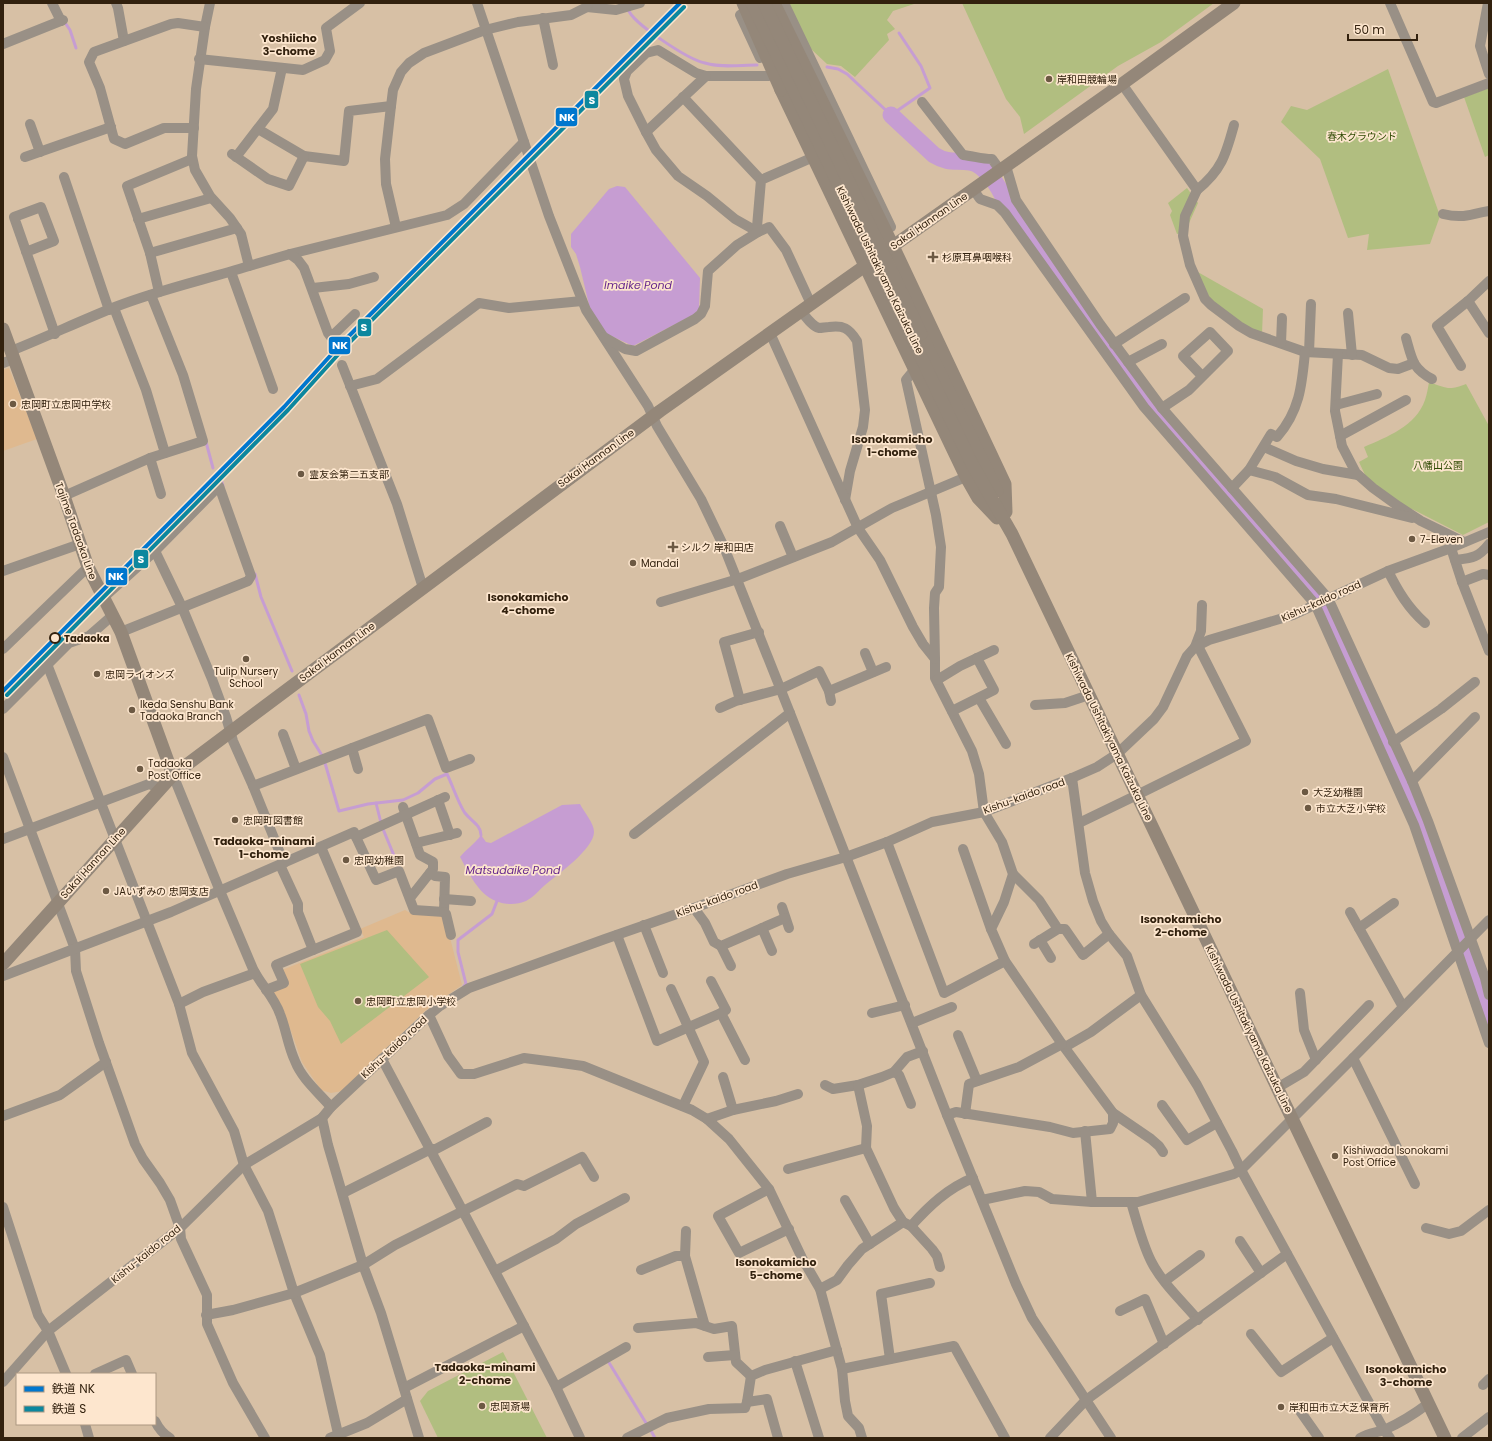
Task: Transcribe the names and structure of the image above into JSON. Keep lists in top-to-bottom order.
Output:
{
  "streets": {
    "main road": ["Sakai Hannan Line", "Kishiwada Ushitakiyama Kaizuka Line", "Tajime Tadaoka Line"],
    "street": ["Kishu-kaido road"]
  },
  "crossings": [
    ["Sakai Hannan Line", "Tajime Tadaoka Line"],
    ["Kishiwada Ushitakiyama Kaizuka Line", "Kishu-kaido road"]
  ],
  "districts": [
    "Yoshiicho 3-chome",
    "Isonokamicho 1-chome",
    "Isonokamicho 4-chome",
    "Tadaoka-minami 1-chome",
    "Isonokamicho 2-chome",
    "Isonokamicho 5-chome",
    "Tadaoka-minami 2-chome",
    "Isonokamicho 3-chome"
  ],
  "water": ["Imaike Pond", "Matsudaike Pond"],
  "parks": ["春木グラウンド", "八幡山公園"],
  "places": {
    "other": [
      "岸和田競輪場",
      "忠岡町立忠岡中学校",
      "霊友会第二五支部",
      "7-Eleven",
      "Mandai",
      "Tadaoka",
      "Tulip Nursery School",
      "忠岡ライオンズ",
      "Ikeda Senshu Bank Tadaoka Branch",
      "Tadaoka Post Office",
      "大芝幼稚園",
      "市立大芝小学校",
      "忠岡町図書館",
      "忠岡幼稚園",
      "JAいずみの 忠岡支店",
      "忠岡町立忠岡小学校",
      "Kishiwada Isonokami Post Office",
      "忠岡斎場",
      "岸和田市立大芝保育所"
    ],
    "health": ["杉原耳鼻咽喉科", "シルク 岸和田店"]
  },
  "lines": ["rail line NK", "rail line S"],
  "legend": ["鉄道 NK", "鉄道 S"],
  "scale_bar": "50 m"
}
